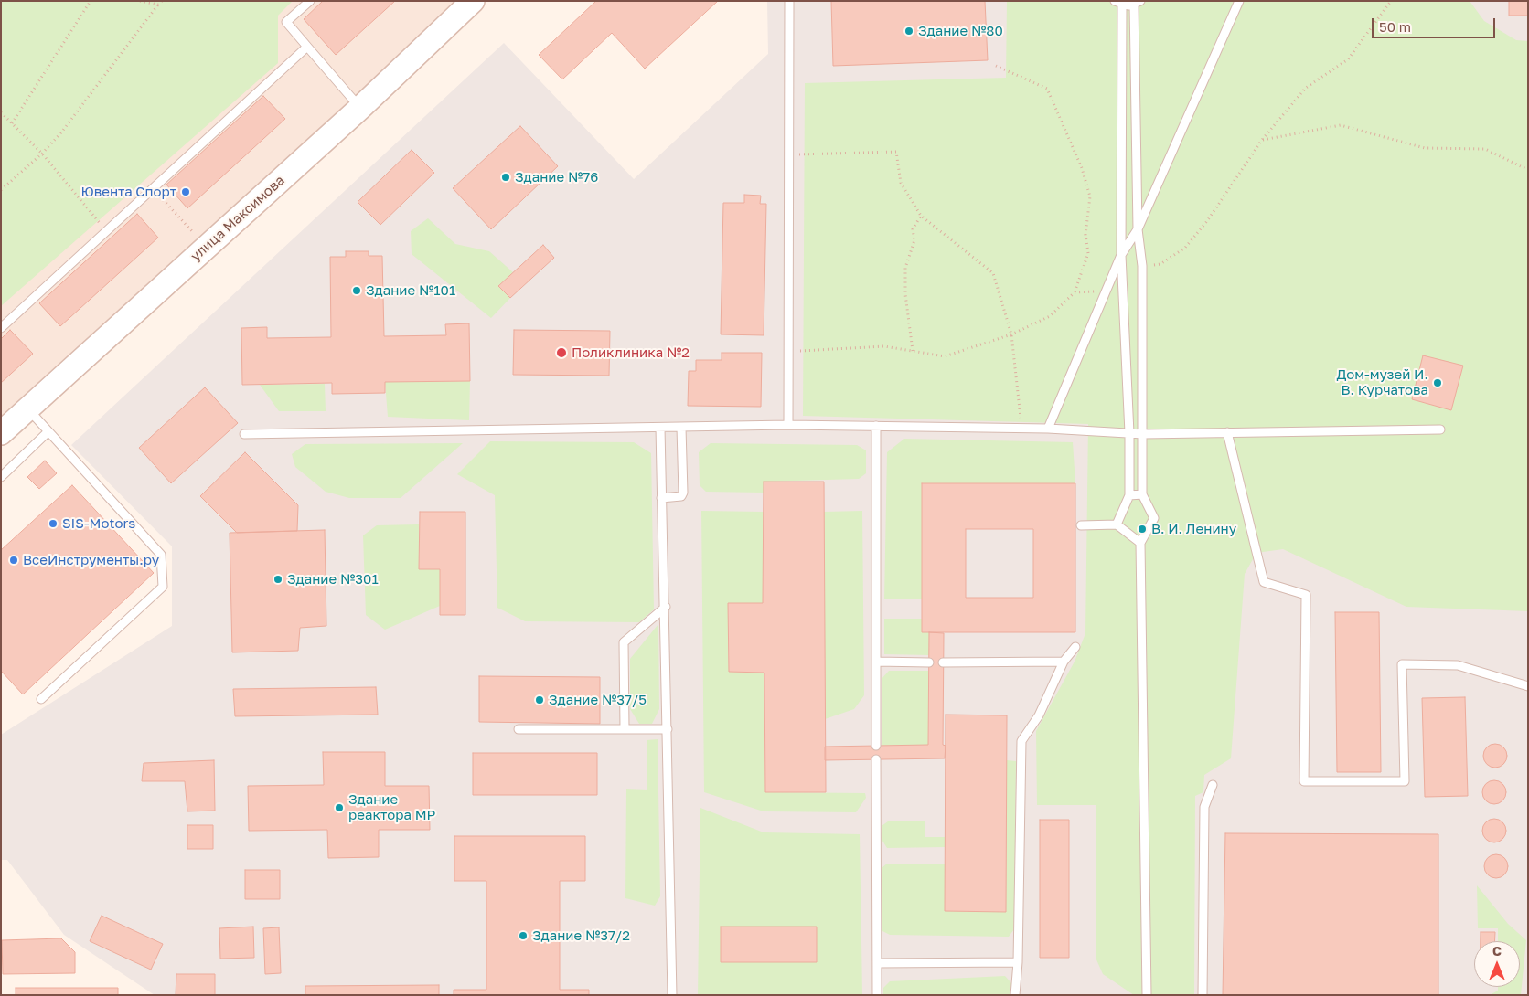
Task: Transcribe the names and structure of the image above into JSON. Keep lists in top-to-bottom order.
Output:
{
  "streets": {
    "street": ["улица Максимова"]
  },
  "places": [
    "Здание №80",
    "Здание №76",
    "Ювента Спорт",
    "Здание №101",
    "Поликлиника №2",
    "Дом-музей И. В. Курчатова",
    "SIS-Motors",
    "В. И. Ленину",
    "ВсеИнструменты.ру",
    "Здание №301",
    "Здание №37/5",
    "Здание реактора МР",
    "Здание №37/2"
  ],
  "scale_bar": "50 m",
  "north": "top"
}
